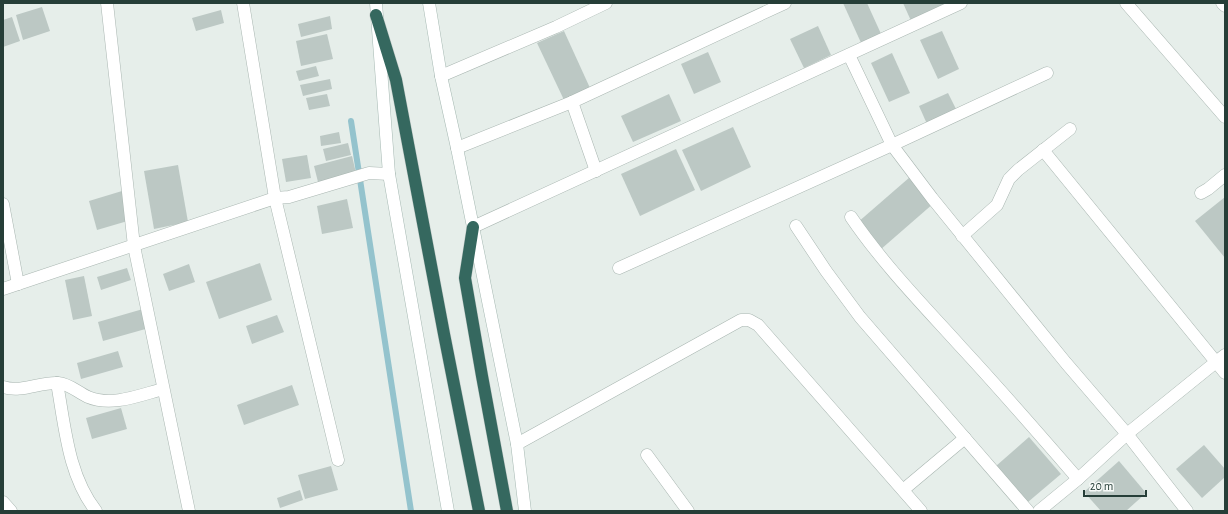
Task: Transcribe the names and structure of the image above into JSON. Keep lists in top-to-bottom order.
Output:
{
  "scale_bar": "20 m"
}
